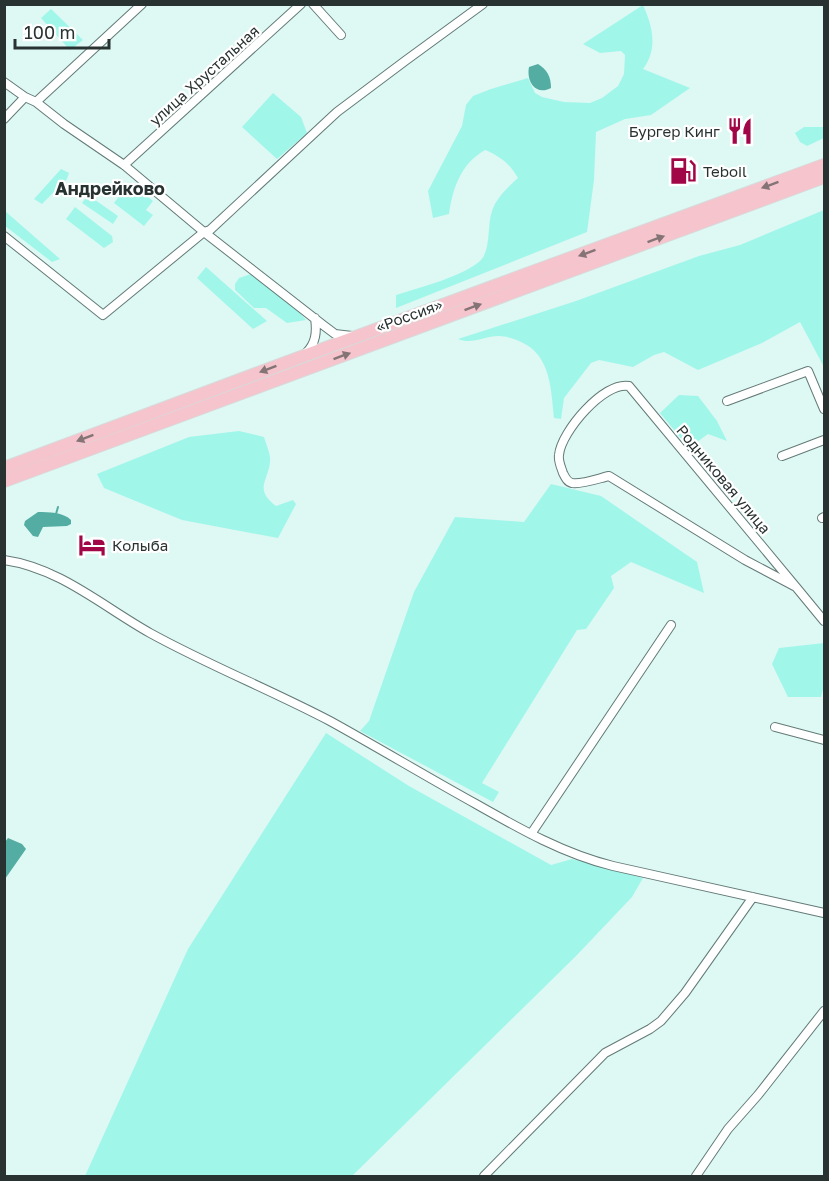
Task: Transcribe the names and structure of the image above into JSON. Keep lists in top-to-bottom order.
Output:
{
  "streets": {
    "highway": ["«Россия»"],
    "street": ["улица Хрустальная", "Родниковая улица"]
  },
  "districts": ["Андрейково"],
  "places": {
    "restaurant": ["Бургер Кинг"],
    "fuel station": ["Teboil"],
    "hotel": ["Колыба"]
  },
  "scale_bar": "100 m"
}
